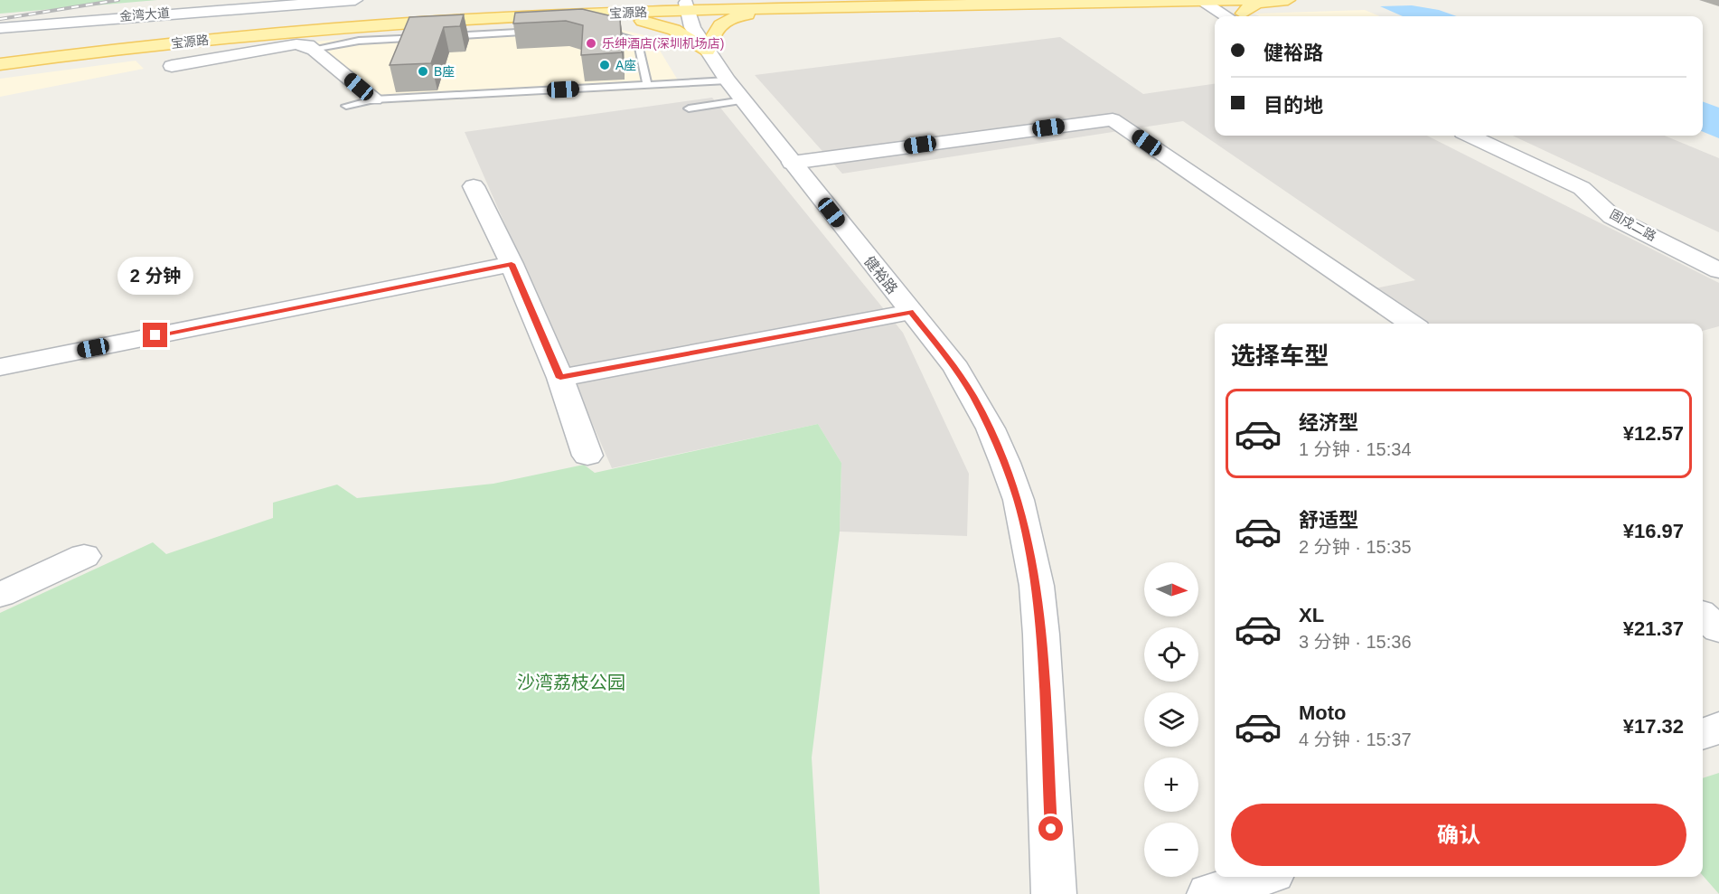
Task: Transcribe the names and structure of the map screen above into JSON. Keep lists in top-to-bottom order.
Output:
{
  "streets": {
    "main road": ["宝源路"],
    "street": ["金湾大道", "固戍二路", "健裕路"]
  },
  "crossings": [
    ["宝源路", "健裕路"]
  ],
  "parks": ["沙湾荔枝公园"],
  "places": ["乐绅酒店(深圳机场店)", "A座", "B座"],
  "north": "right",
  "page": {
    "banner": ["健裕路", "目的地"],
    "bubble": "2 分钟",
    "heading": "选择车型",
    "list": [
      {
        "name": "经济型",
        "note": "1 分钟 · 15:34",
        "value": "¥12.57"
      },
      {
        "name": "舒适型",
        "note": "2 分钟 · 15:35",
        "value": "¥16.97"
      },
      {
        "name": "XL",
        "note": "3 分钟 · 15:36",
        "value": "¥21.37"
      },
      {
        "name": "Moto",
        "note": "4 分钟 · 15:37",
        "value": "¥17.32"
      }
    ],
    "map_buttons": ["+", "−"],
    "buttons": "确认"
  }
}
